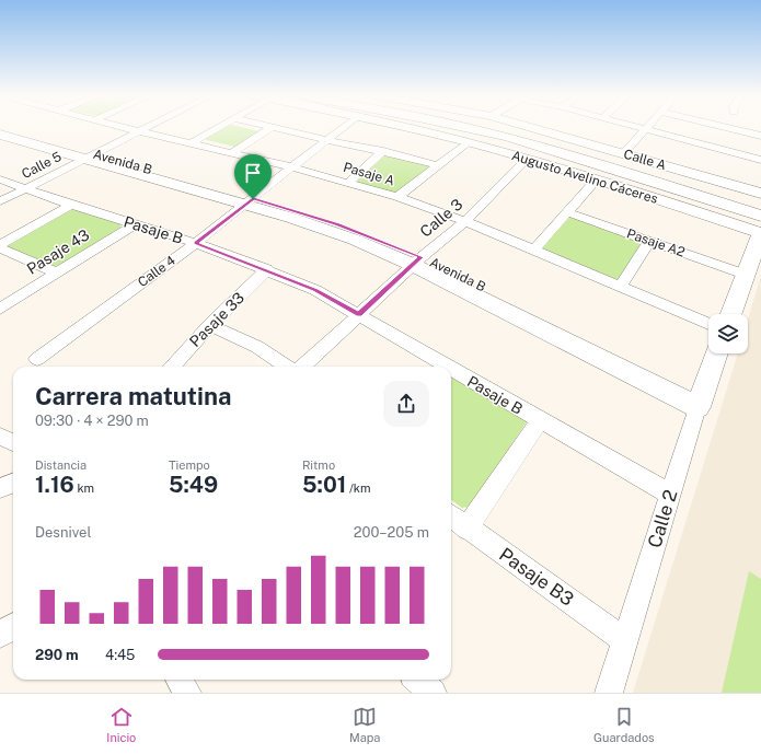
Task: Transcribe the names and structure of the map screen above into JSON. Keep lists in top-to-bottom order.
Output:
{
  "streets": {
    "street": [
      "Calle A",
      "Avenida B",
      "Calle 5",
      "Pasaje A",
      "Augusto Avelino Cáceres",
      "Calle 3",
      "Pasaje B",
      "Pasaje A2",
      "Pasaje 43",
      "Calle 4",
      "Pasaje 33",
      "Calle 2",
      "Pasaje B3"
    ]
  },
  "crossings": [
    ["Avenida B", "Calle 5"],
    ["Avenida B", "Calle 3"],
    ["Avenida B", "Calle 4"],
    ["Avenida B", "Calle 2"],
    ["Calle 5", "Pasaje A"],
    ["Calle 5", "Pasaje B"],
    ["Pasaje A", "Calle 3"],
    ["Pasaje A", "Calle 4"],
    ["Augusto Avelino Cáceres", "Calle 3"],
    ["Calle 3", "Pasaje B"],
    ["Pasaje B", "Pasaje 43"],
    ["Pasaje B", "Calle 4"],
    ["Pasaje B", "Pasaje 33"],
    ["Pasaje B", "Calle 2"],
    ["Calle 2", "Pasaje B3"]
  ],
  "page": {
    "heading": ["Carrera matutina", "09:30 · 4 × 290 m"],
    "stats": [
      ["Distancia", "1.16 km"],
      ["Tiempo", "5:49"],
      ["Ritmo", "5:01 /km"]
    ],
    "chart": ["Desnivel", "200–205 m"],
    "list": [
      {
        "name": "290 m",
        "note": "4:45"
      }
    ],
    "tabs": ["Inicio", "Mapa", "Guardados"]
  }
}
